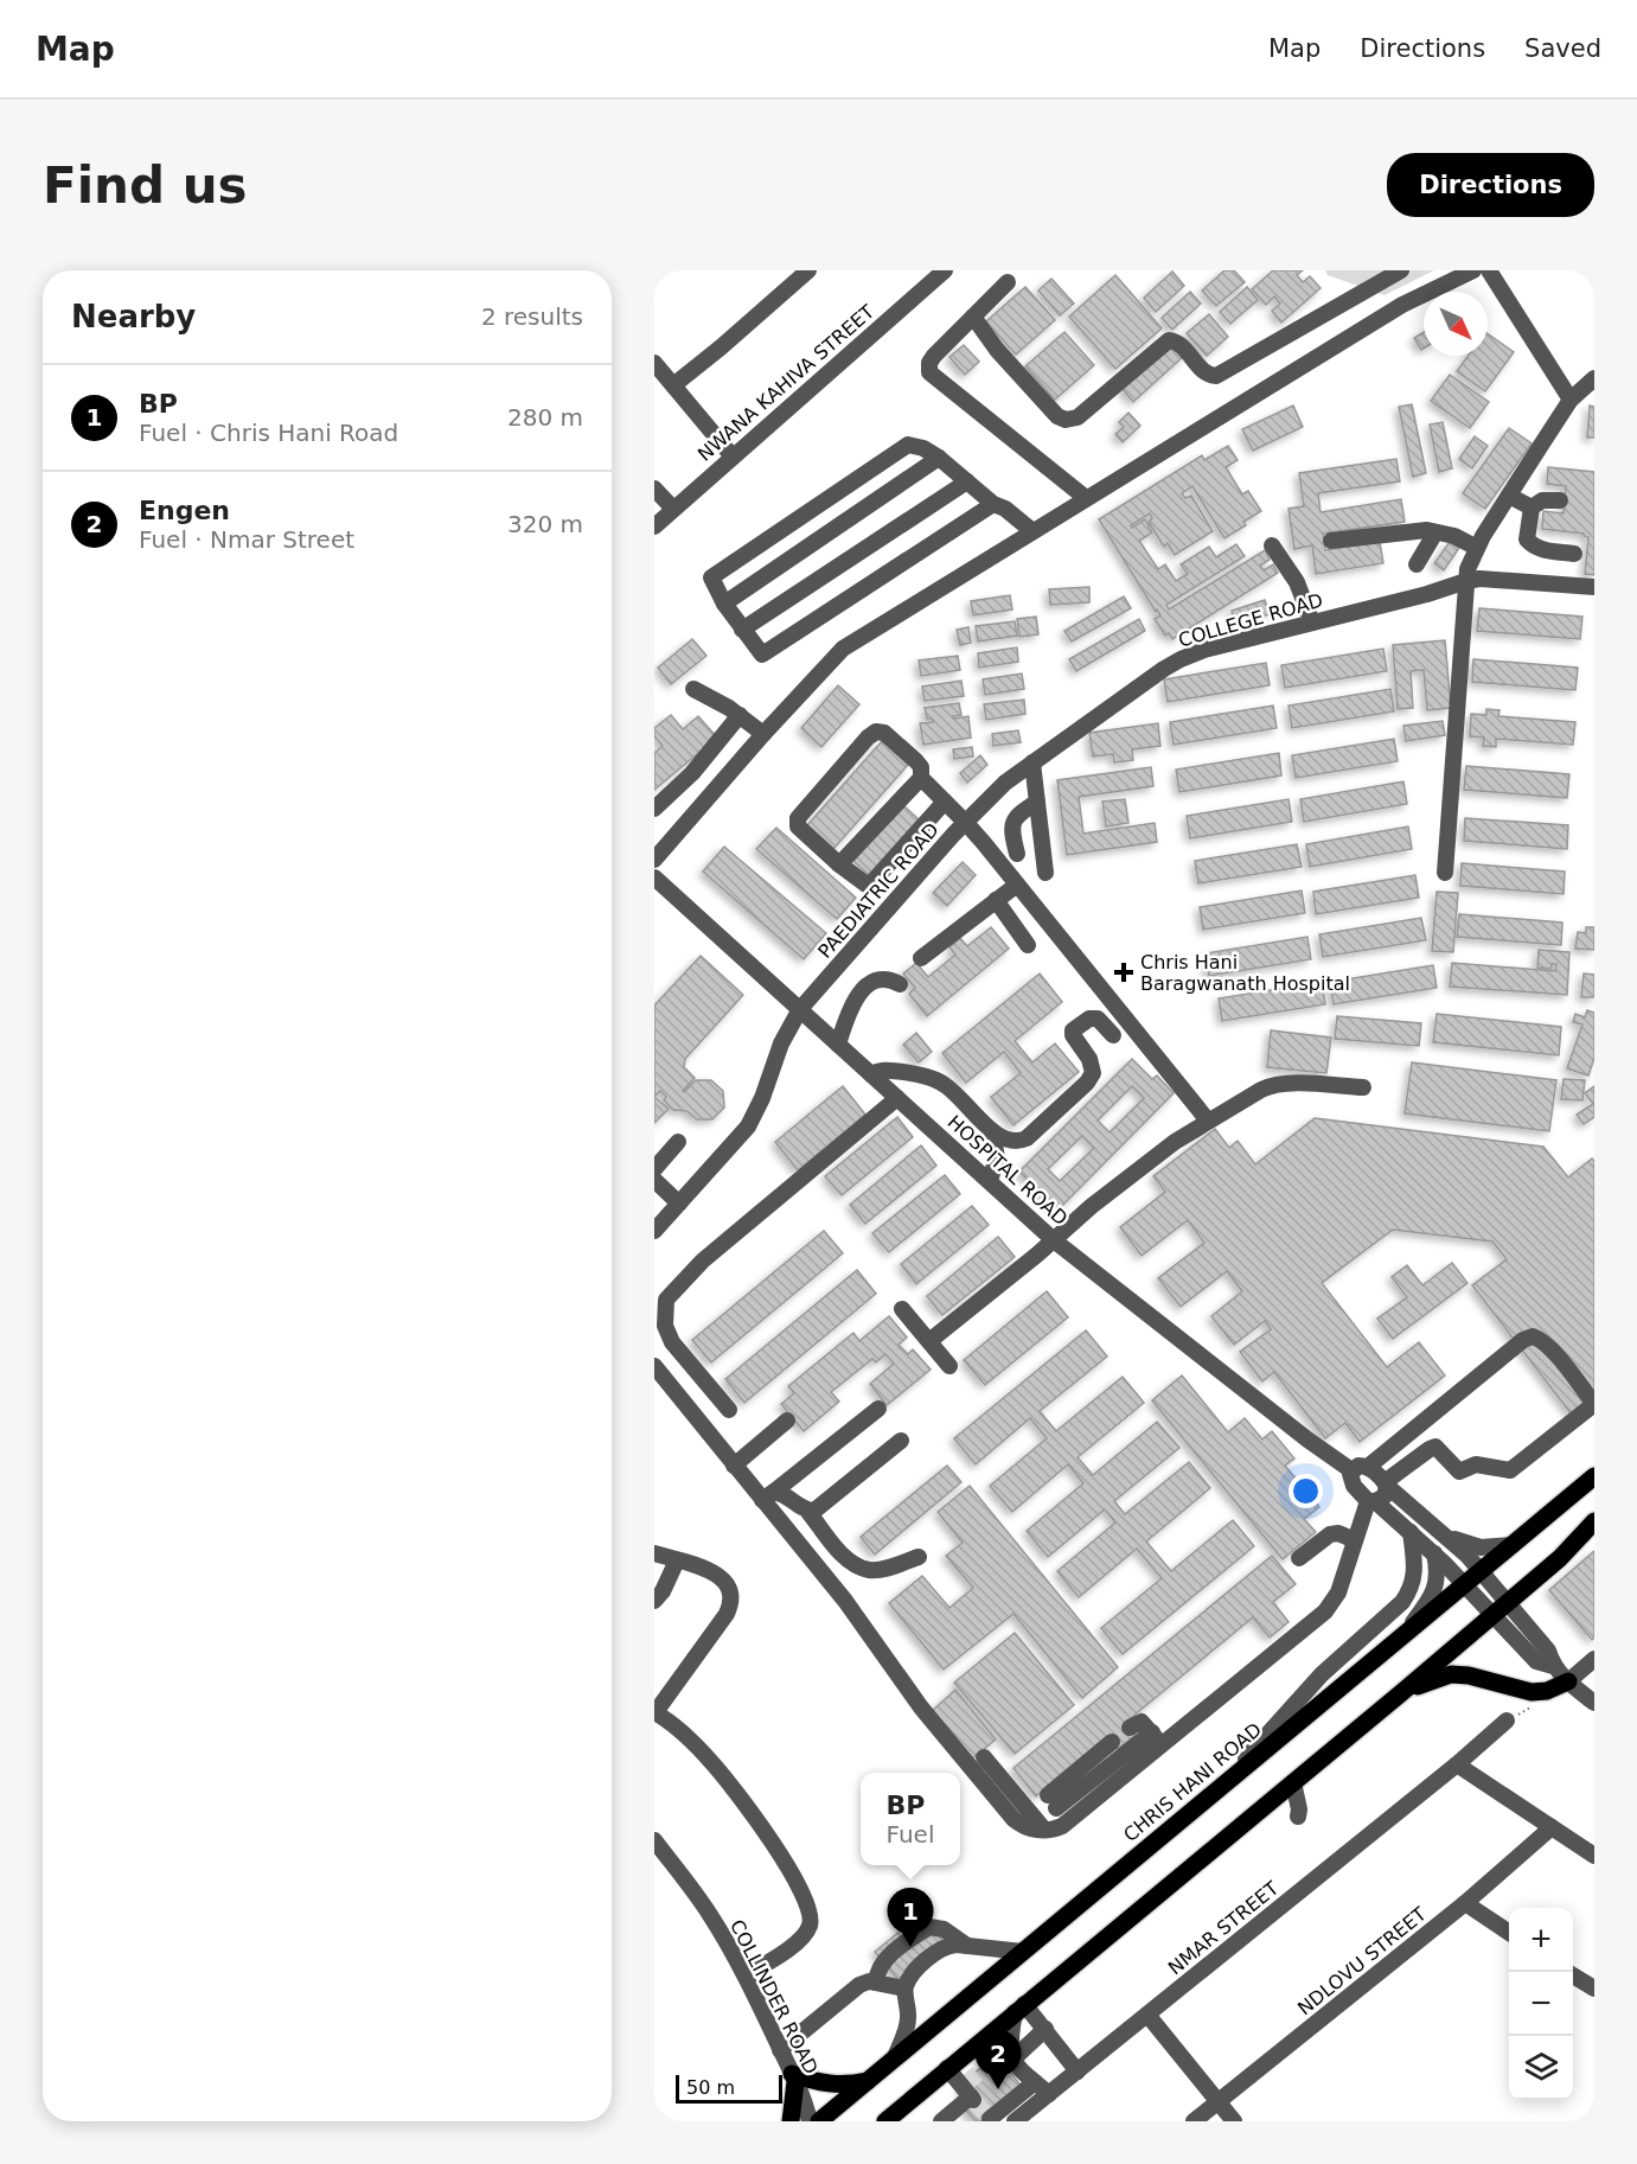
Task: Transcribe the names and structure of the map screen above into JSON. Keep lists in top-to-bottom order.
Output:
{
  "streets": {
    "main road": ["CHRIS HANI ROAD"],
    "street": [
      "NWANA KAHIVA STREET",
      "COLLEGE ROAD",
      "PAEDIATRIC ROAD",
      "HOSPITAL ROAD",
      "NMAR STREET",
      "NDLOVU STREET",
      "COLLINDER ROAD"
    ]
  },
  "crossings": [
    ["COLLEGE ROAD", "PAEDIATRIC ROAD"],
    ["PAEDIATRIC ROAD", "HOSPITAL ROAD"],
    ["HOSPITAL ROAD", "CHRIS HANI ROAD"],
    ["CHRIS HANI ROAD", "COLLINDER ROAD"]
  ],
  "places": {
    "health": ["Chris Hani Baragwanath Hospital"]
  },
  "scale_bar": "50 m",
  "north": "bottom right",
  "page": {
    "header": "Map",
    "nav": ["Map", "Directions", "Saved"],
    "buttons": "Directions",
    "title": "Find us",
    "heading": ["Nearby", "2 results"],
    "list": [
      {
        "mark": "1",
        "name": "BP",
        "note": "Fuel · Chris Hani Road",
        "value": "280 m"
      },
      {
        "mark": "2",
        "name": "Engen",
        "note": "Fuel · Nmar Street",
        "value": "320 m"
      }
    ],
    "popup": ["BP", "Fuel"],
    "pins": ["1", "2"],
    "map_buttons": ["+", "−"],
    "scale": "50 m"
  }
}
